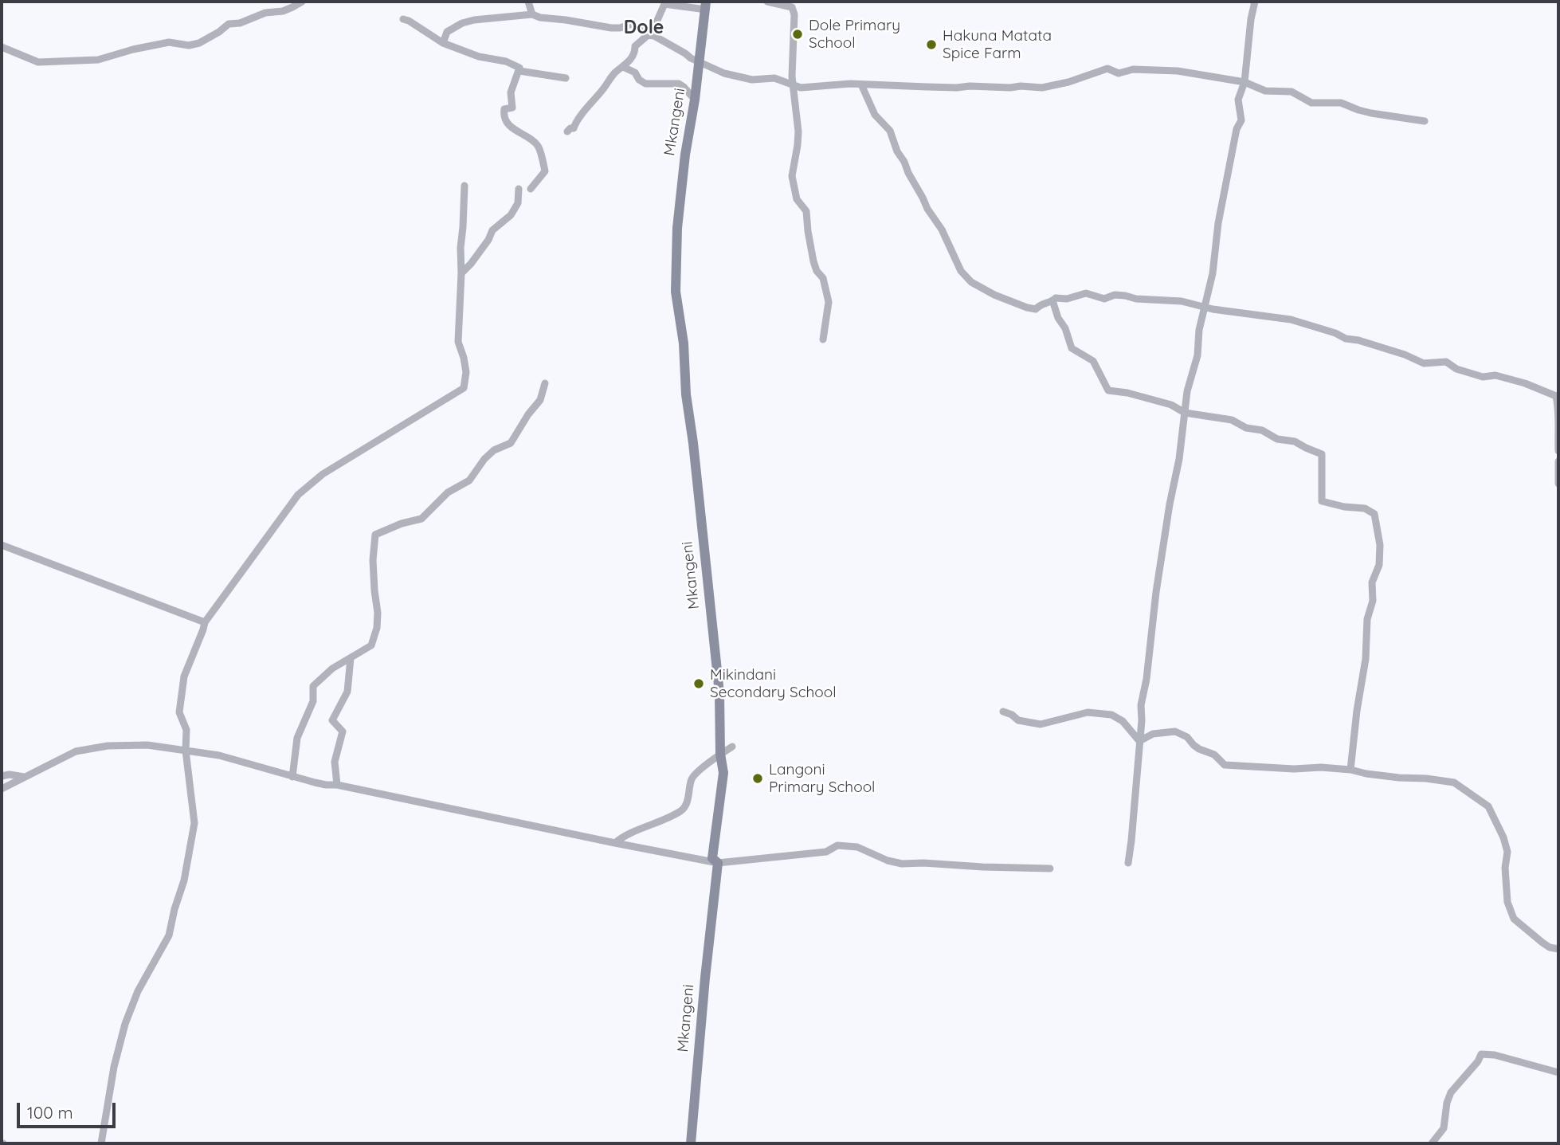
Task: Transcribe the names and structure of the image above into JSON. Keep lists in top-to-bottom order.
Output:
{
  "streets": {
    "street": ["Mkangeni"]
  },
  "districts": ["Dole"],
  "places": [
    "Dole Primary School",
    "Hakuna Matata Spice Farm",
    "Mikindani Secondary School",
    "Langoni Primary School"
  ],
  "scale_bar": "100 m"
}
